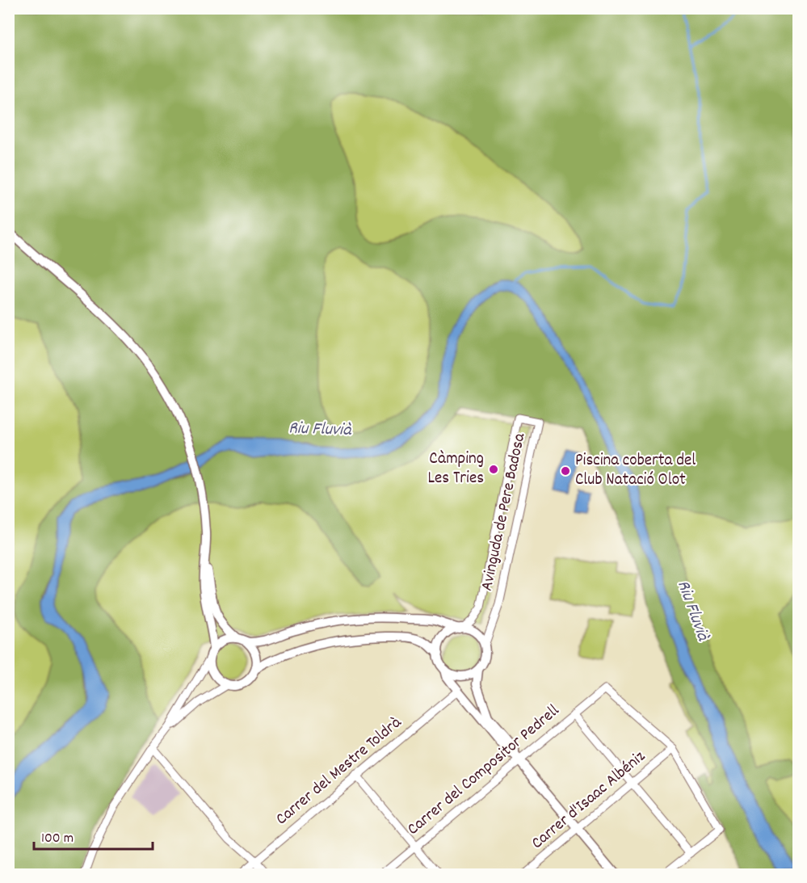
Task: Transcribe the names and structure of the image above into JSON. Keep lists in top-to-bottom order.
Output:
{
  "streets": {
    "street": [
      "Avinguda de Pere Badosa",
      "Carrer del Compositor Pedrell",
      "Carrer del Mestre Toldrà",
      "Carrer d'Isaac Albéniz"
    ]
  },
  "crossings": [
    ["Carrer del Compositor Pedrell", "Carrer d'Isaac Albéniz"]
  ],
  "water": ["Riu Fluvià"],
  "places": ["Càmping Les Tries", "Piscina coberta del Club Natació Olot"],
  "scale_bar": "100 m"
}
